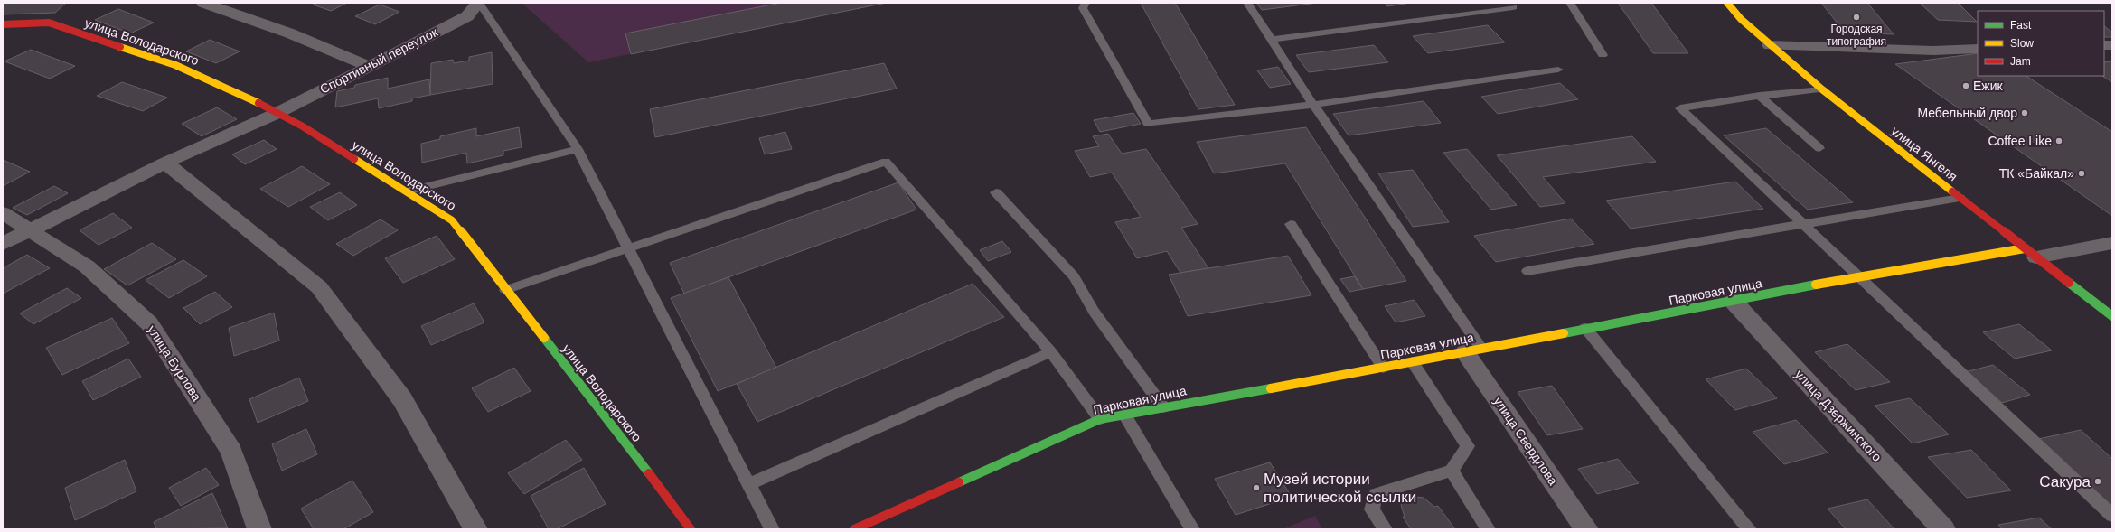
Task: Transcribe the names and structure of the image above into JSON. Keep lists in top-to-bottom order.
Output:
{
  "streets": {
    "street": [
      "улица Володарского",
      "Спортивный переулок",
      "улица Янгеля",
      "Парковая улица",
      "улица Бурлова",
      "улица Дзержинского",
      "улица Свердлова"
    ]
  },
  "crossings": [
    ["улица Володарского", "Спортивный переулок"],
    ["Спортивный переулок", "улица Бурлова"],
    ["улица Янгеля", "Парковая улица"],
    ["Парковая улица", "улица Дзержинского"],
    ["Парковая улица", "улица Свердлова"]
  ],
  "places": [
    "Городская типография",
    "Ежик",
    "Мебельный двор",
    "Coffee Like",
    "ТК «Байкал»",
    "Сакура",
    "Музей истории политической ссылки"
  ],
  "legend": ["Fast", "Slow", "Jam"]
}
